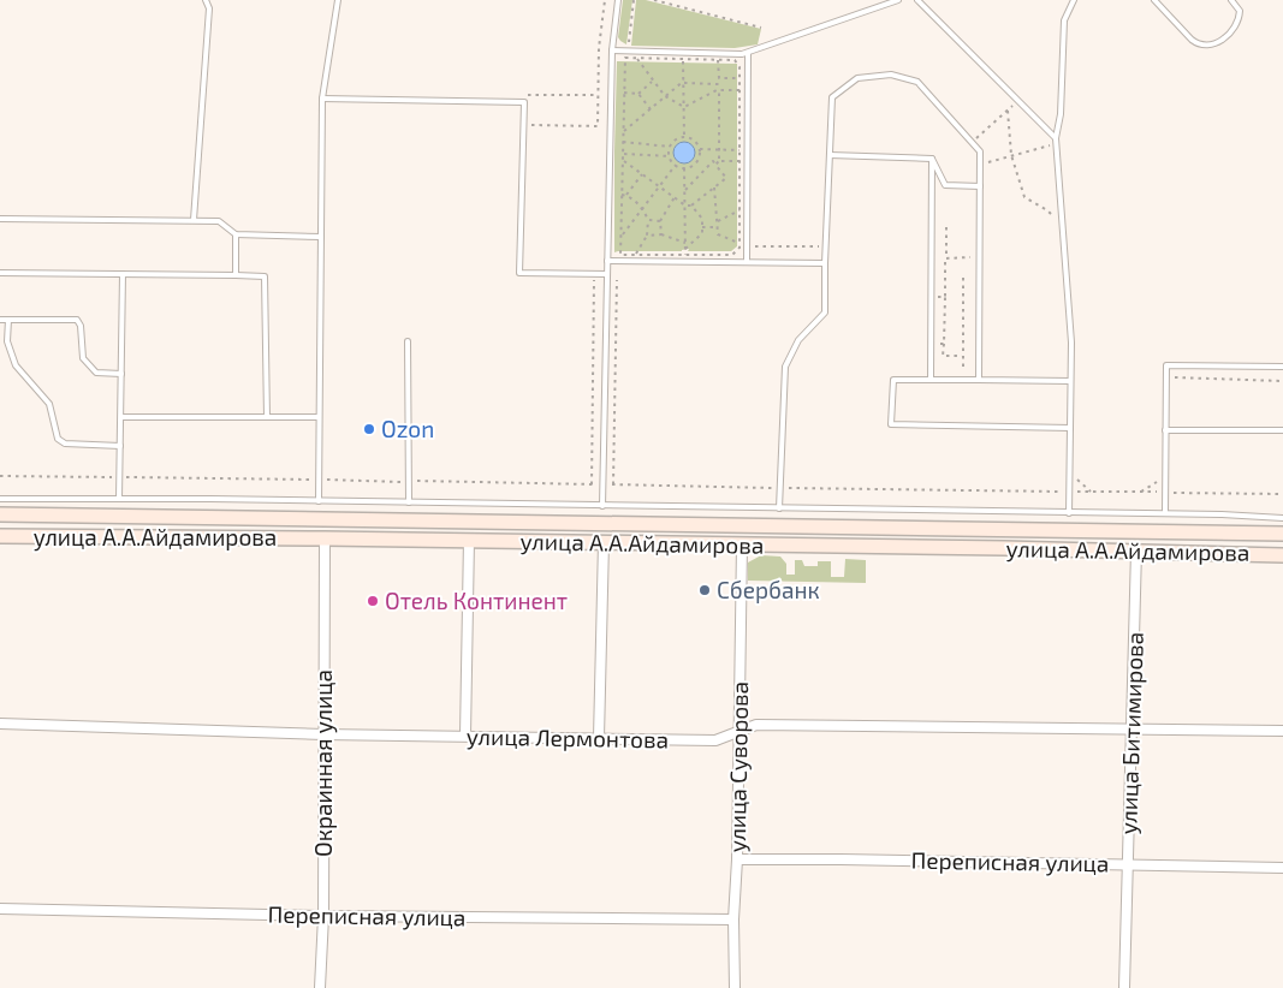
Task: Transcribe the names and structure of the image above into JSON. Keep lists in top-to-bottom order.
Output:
{
  "streets": {
    "main road": ["улица А.А.Айдамирова"],
    "street": [
      "улица Битимирова",
      "улица Лермонтова",
      "Окраинная улица",
      "улица Суворова",
      "Переписная улица"
    ]
  },
  "crossings": [
    ["улица А.А.Айдамирова", "улица Битимирова"],
    ["улица А.А.Айдамирова", "Окраинная улица"],
    ["улица А.А.Айдамирова", "улица Суворова"],
    ["улица Битимирова", "улица Лермонтова"],
    ["улица Битимирова", "Переписная улица"],
    ["улица Лермонтова", "Окраинная улица"],
    ["улица Лермонтова", "улица Суворова"],
    ["Окраинная улица", "Переписная улица"],
    ["улица Суворова", "Переписная улица"]
  ],
  "places": ["Ozon", "Сбербанк", "Отель Континент"]
}
